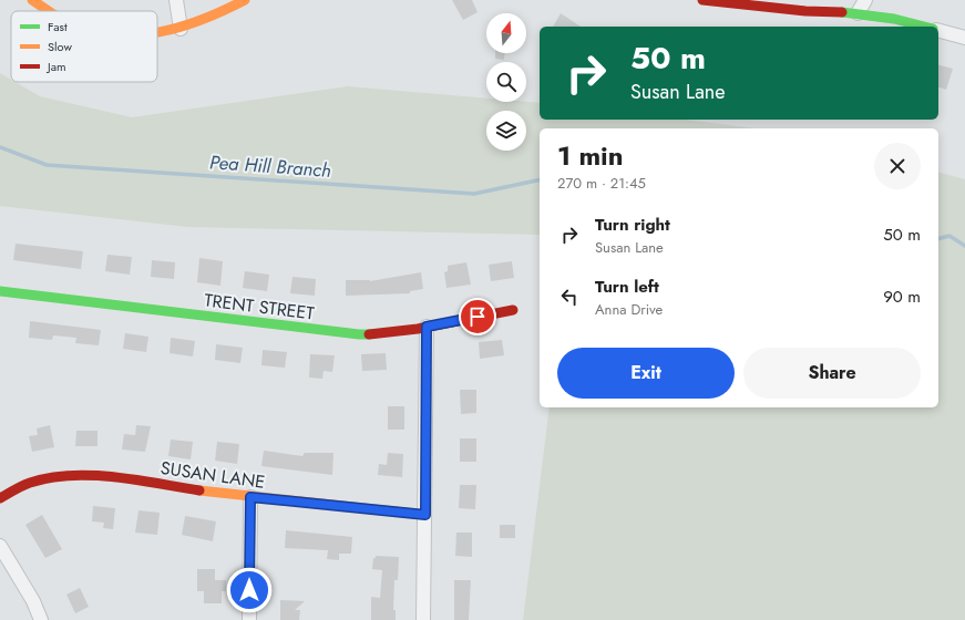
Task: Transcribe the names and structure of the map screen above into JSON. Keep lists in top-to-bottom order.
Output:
{
  "streets": {
    "street": ["TRENT STREET", "SUSAN LANE"]
  },
  "water": ["Pea Hill Branch"],
  "legend": ["Fast", "Slow", "Jam"],
  "north": "top",
  "page": {
    "turn": ["50 m", "Susan Lane"],
    "heading": ["1 min", "270 m · 21:45"],
    "list": [
      {
        "name": "Turn right",
        "note": "Susan Lane",
        "value": "50 m"
      },
      {
        "name": "Turn left",
        "note": "Anna Drive",
        "value": "90 m"
      }
    ],
    "buttons": ["Exit", "Share"]
  }
}
